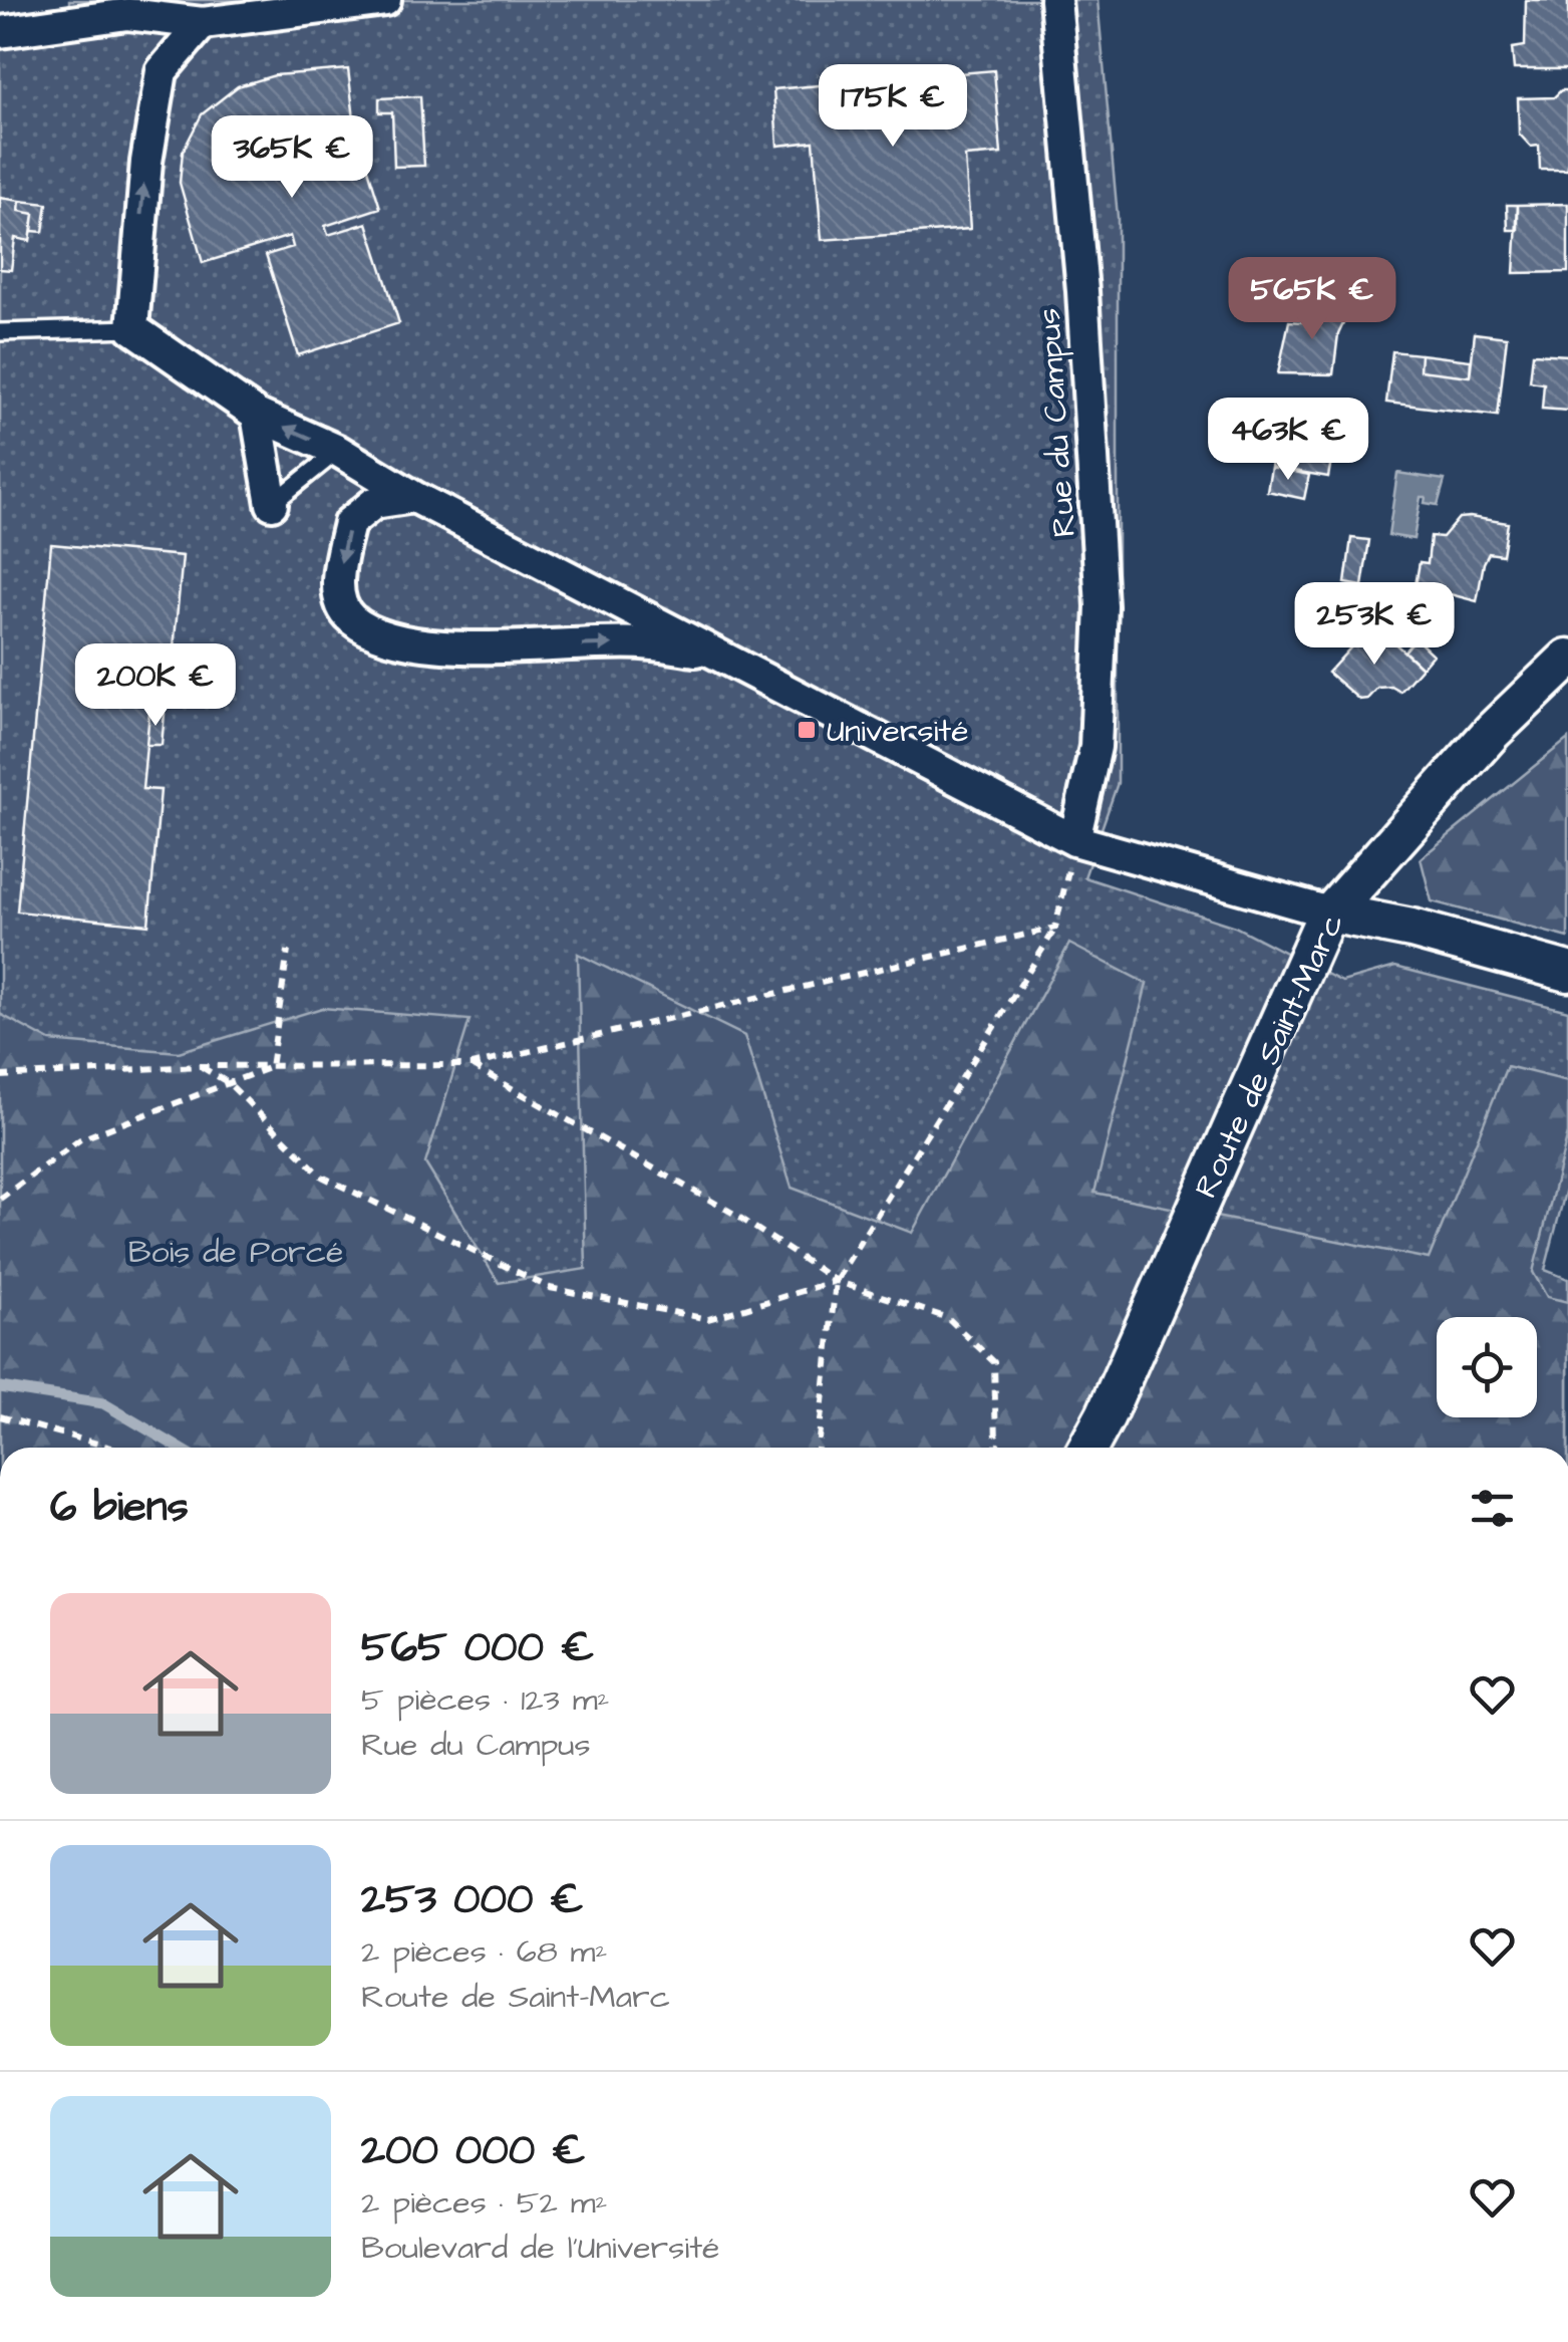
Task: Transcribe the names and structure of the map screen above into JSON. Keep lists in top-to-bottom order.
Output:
{
  "streets": {
    "street": ["Rue du Campus", "Route de Saint-Marc"]
  },
  "parks": ["Bois de Porcé"],
  "places": {
    "transit": ["Université"]
  },
  "page": {
    "price": [
      "175K €",
      "365K €",
      "565K €",
      "463K €",
      "253K €",
      "200K €"
    ],
    "heading": "6 biens",
    "list": [
      {
        "name": "565 000 €",
        "note": "5 pièces · 123 m² · Rue du Campus"
      },
      {
        "name": "253 000 €",
        "note": "2 pièces · 68 m² · Route de Saint-Marc"
      },
      {
        "name": "200 000 €",
        "note": "2 pièces · 52 m² · Boulevard de l'Université"
      }
    ]
  }
}
